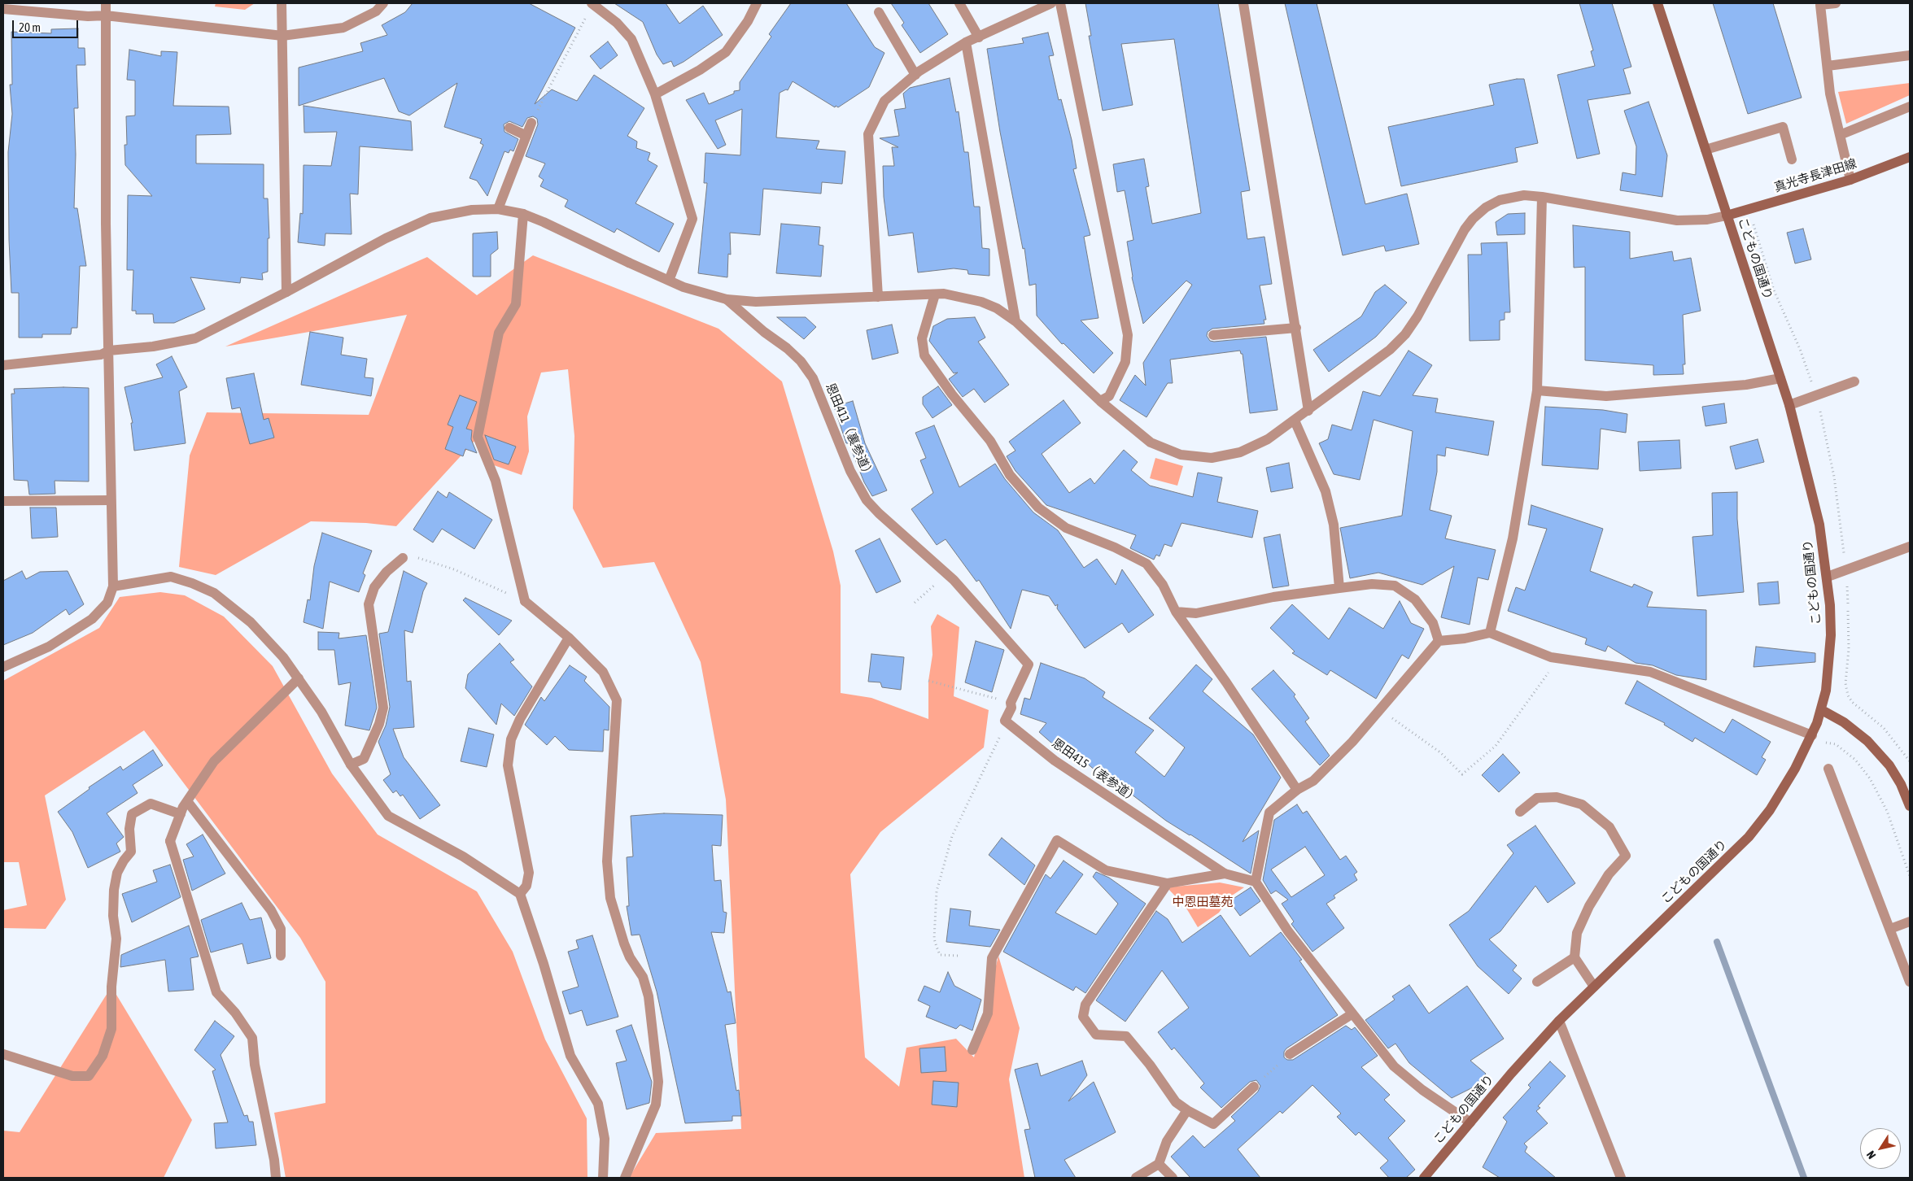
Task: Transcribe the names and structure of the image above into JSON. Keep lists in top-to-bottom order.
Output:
{
  "streets": {
    "main road": ["真光寺長津田線", "こどもの国通り"],
    "street": ["恩田411（裏参道）", "恩田415（表参道）"]
  },
  "crossings": [
    ["真光寺長津田線", "こどもの国通り"]
  ],
  "parks": ["中恩田墓苑"],
  "scale_bar": "20 m",
  "north": "bottom left"
}
